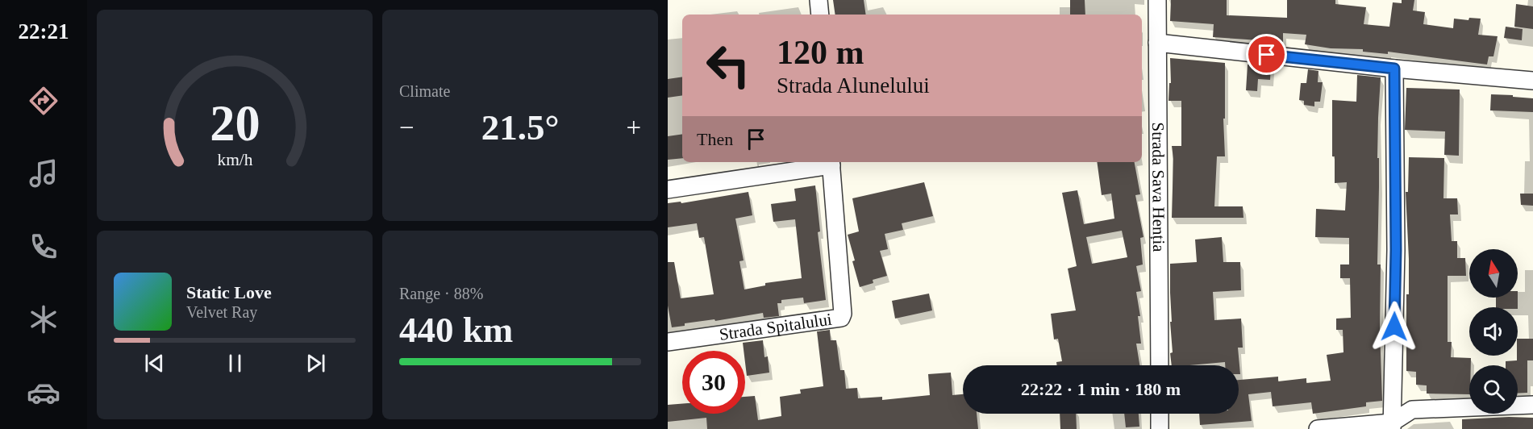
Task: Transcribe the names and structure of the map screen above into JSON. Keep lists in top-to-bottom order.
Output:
{
  "streets": {
    "street": ["Strada Sava Henția", "Strada Spitalului"]
  },
  "north": "top",
  "page": {
    "tabs": "22:21",
    "tile": [
      "Climate",
      ["Range · 88%", "440 km"]
    ],
    "turn": ["120 m", "Strada Alunelului"],
    "heat": ["−", "21.5°", "+"],
    "then": "Then",
    "song": ["Static Love", "Velvet Ray"],
    "limit": "30",
    "trip": "22:22 · 1 min · 180 m",
    "gauge": ["20", "km/h"]
  }
}
